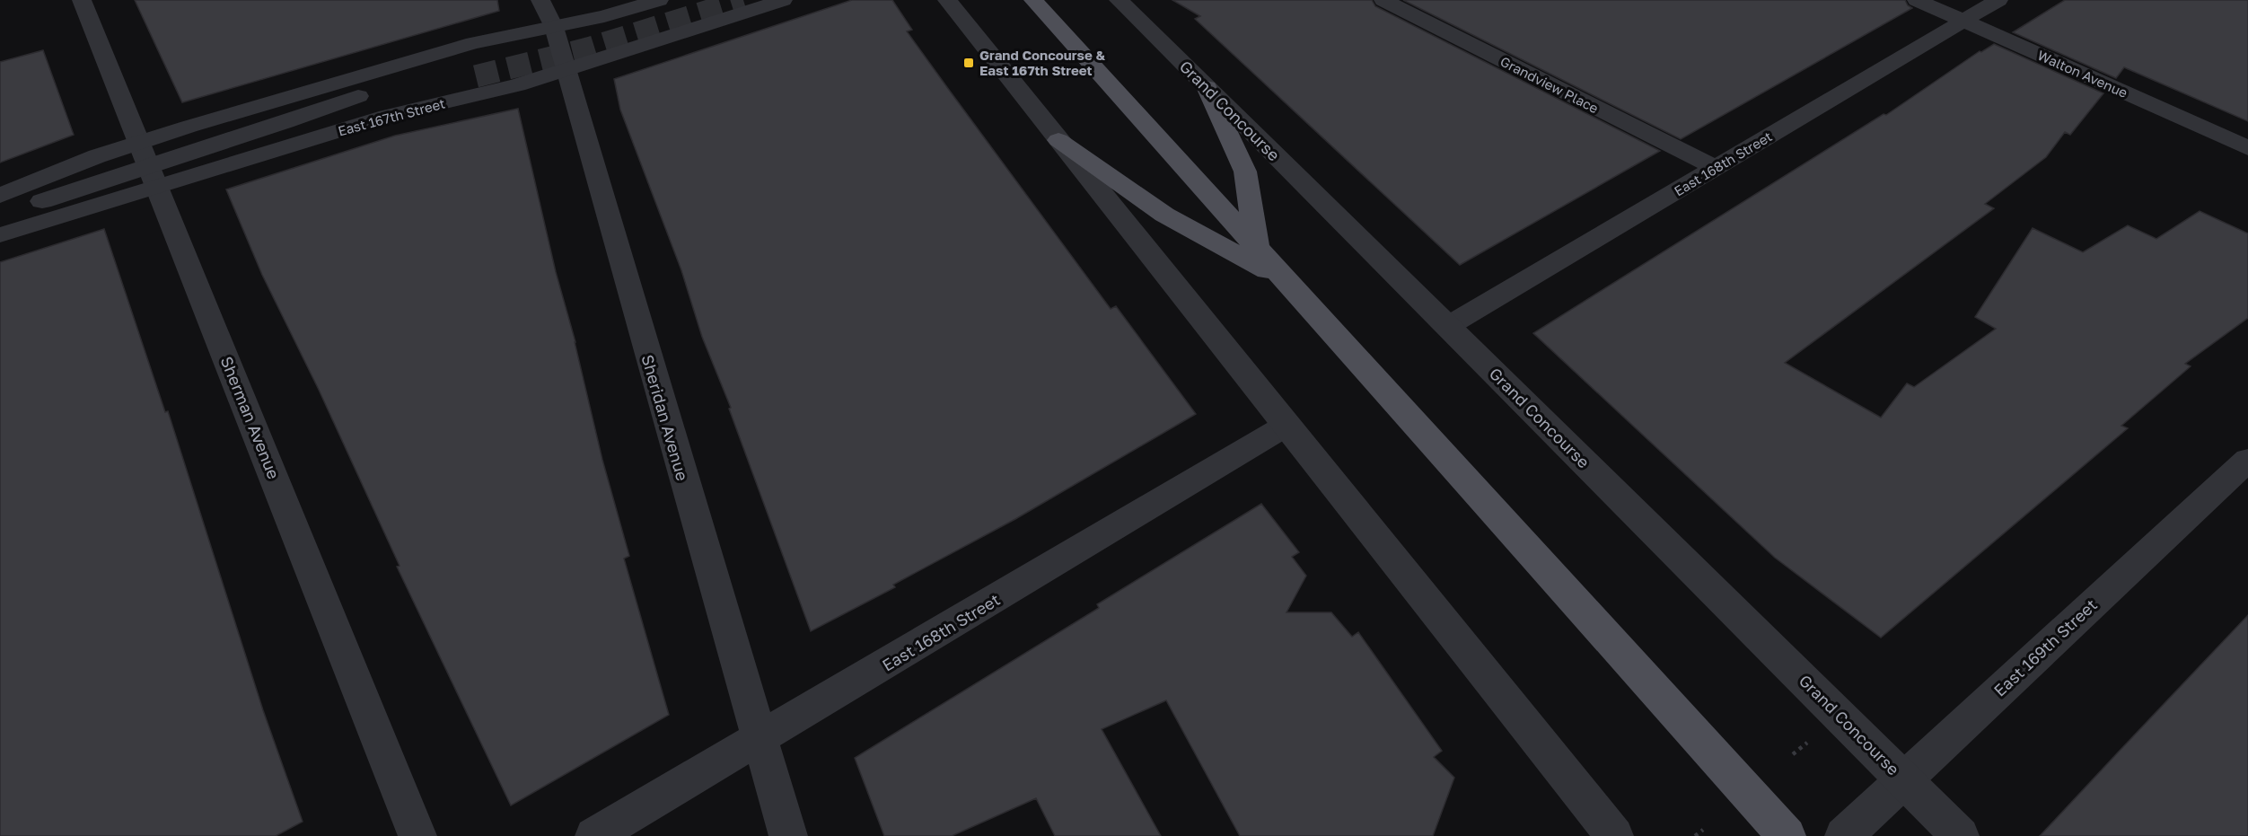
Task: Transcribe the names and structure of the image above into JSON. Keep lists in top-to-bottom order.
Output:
{
  "streets": {
    "street": [
      "Walton Avenue",
      "Grandview Place",
      "Grand Concourse",
      "East 167th Street",
      "East 168th Street",
      "Sherman Avenue",
      "Sheridan Avenue",
      "East 169th Street"
    ]
  },
  "crossings": [
    ["Walton Avenue", "East 168th Street"],
    ["Grandview Place", "East 168th Street"],
    ["Grand Concourse", "East 168th Street"],
    ["Grand Concourse", "East 169th Street"],
    ["East 167th Street", "Sherman Avenue"],
    ["East 167th Street", "Sheridan Avenue"],
    ["East 168th Street", "Sheridan Avenue"]
  ],
  "places": {
    "transit": ["Grand Concourse & East 167th Street"]
  }
}
